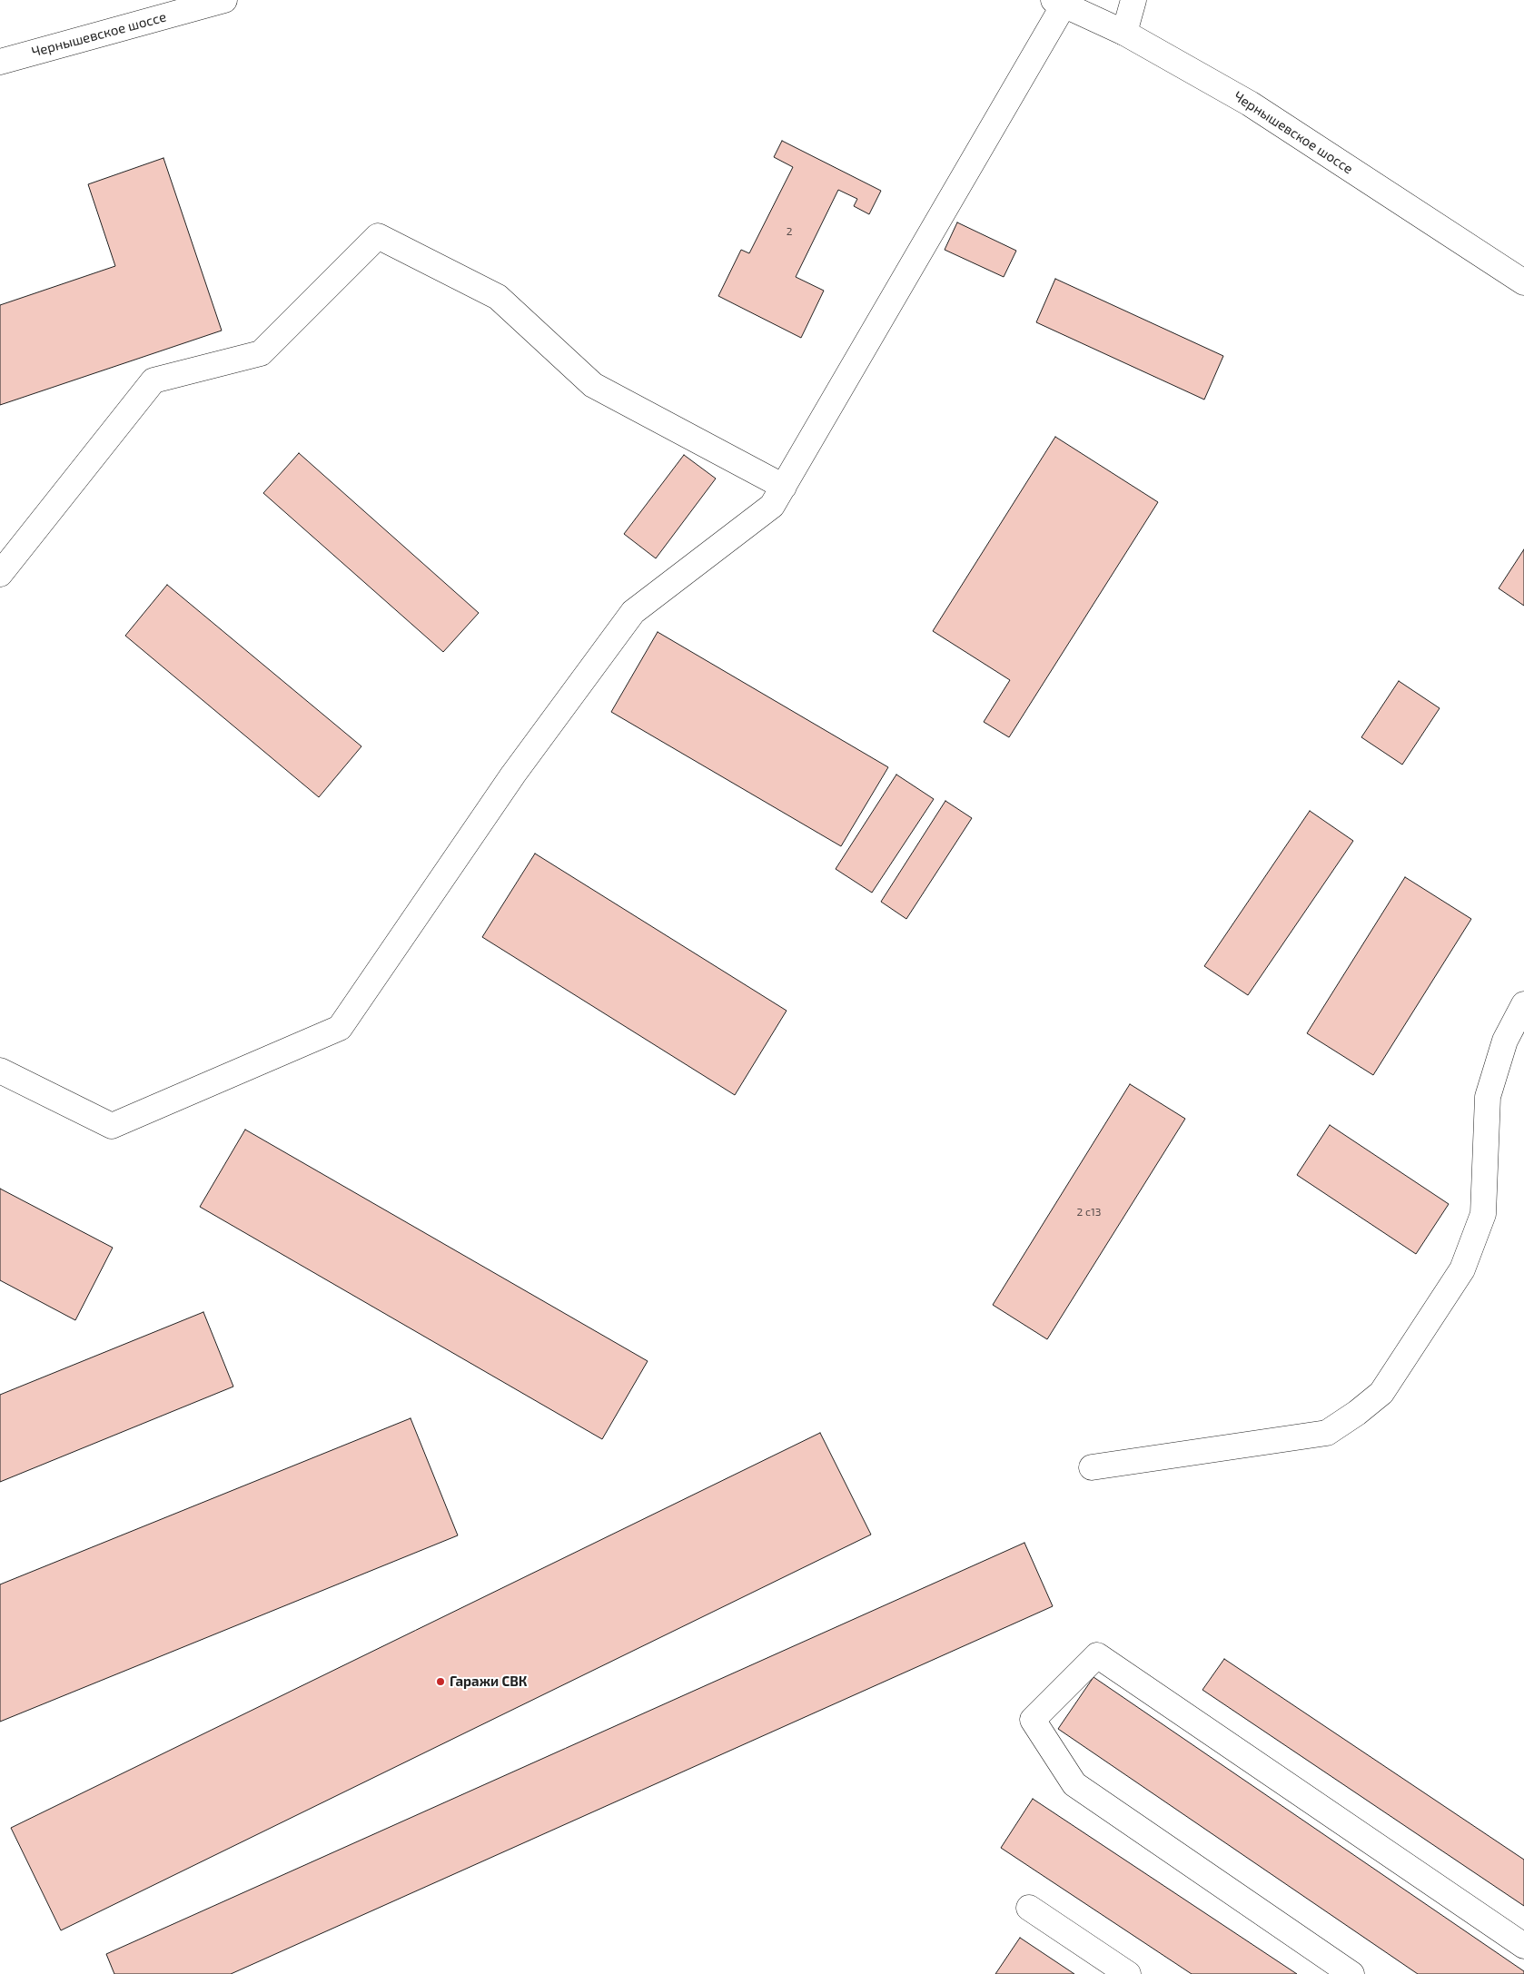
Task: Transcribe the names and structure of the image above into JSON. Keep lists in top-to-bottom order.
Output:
{
  "streets": {
    "main road": ["Чернышевское шоссе"]
  },
  "places": ["Гаражи СВК"],
  "house_numbers": ["2", "2 с13"]
}
